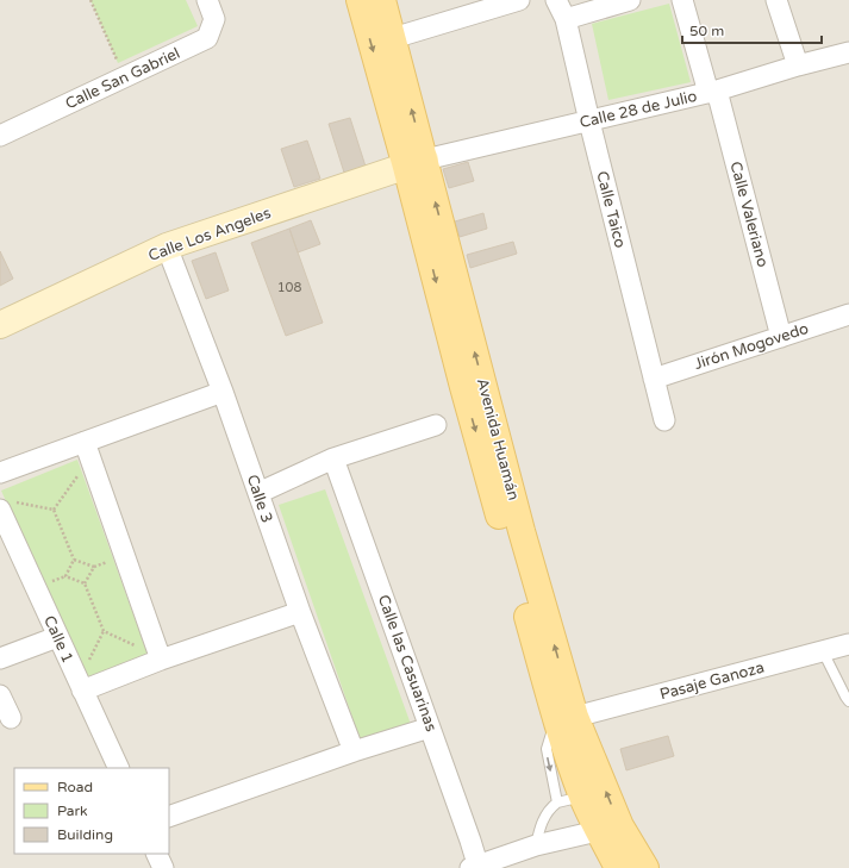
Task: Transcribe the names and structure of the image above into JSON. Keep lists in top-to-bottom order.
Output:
{
  "streets": {
    "main road": ["Avenida Huamán"],
    "street": [
      "Calle San Gabriel",
      "Calle 28 de Julio",
      "Calle Taico",
      "Calle Valeriano",
      "Calle Los Angeles",
      "Jirón Mogovedo",
      "Calle 3",
      "Calle 1",
      "Calle las Casuarinas",
      "Pasaje Ganoza"
    ]
  },
  "crossings": [
    ["Calle 28 de Julio", "Calle Taico"],
    ["Calle 28 de Julio", "Calle Valeriano"],
    ["Calle 28 de Julio", "Calle Los Angeles"],
    ["Calle 28 de Julio", "Avenida Huamán"],
    ["Calle Taico", "Jirón Mogovedo"],
    ["Calle Valeriano", "Jirón Mogovedo"],
    ["Calle Los Angeles", "Avenida Huamán"],
    ["Calle Los Angeles", "Calle 3"],
    ["Avenida Huamán", "Pasaje Ganoza"]
  ],
  "house_numbers": ["108"],
  "legend": ["Road", "Park", "Building"],
  "scale_bar": "50 m"
}
